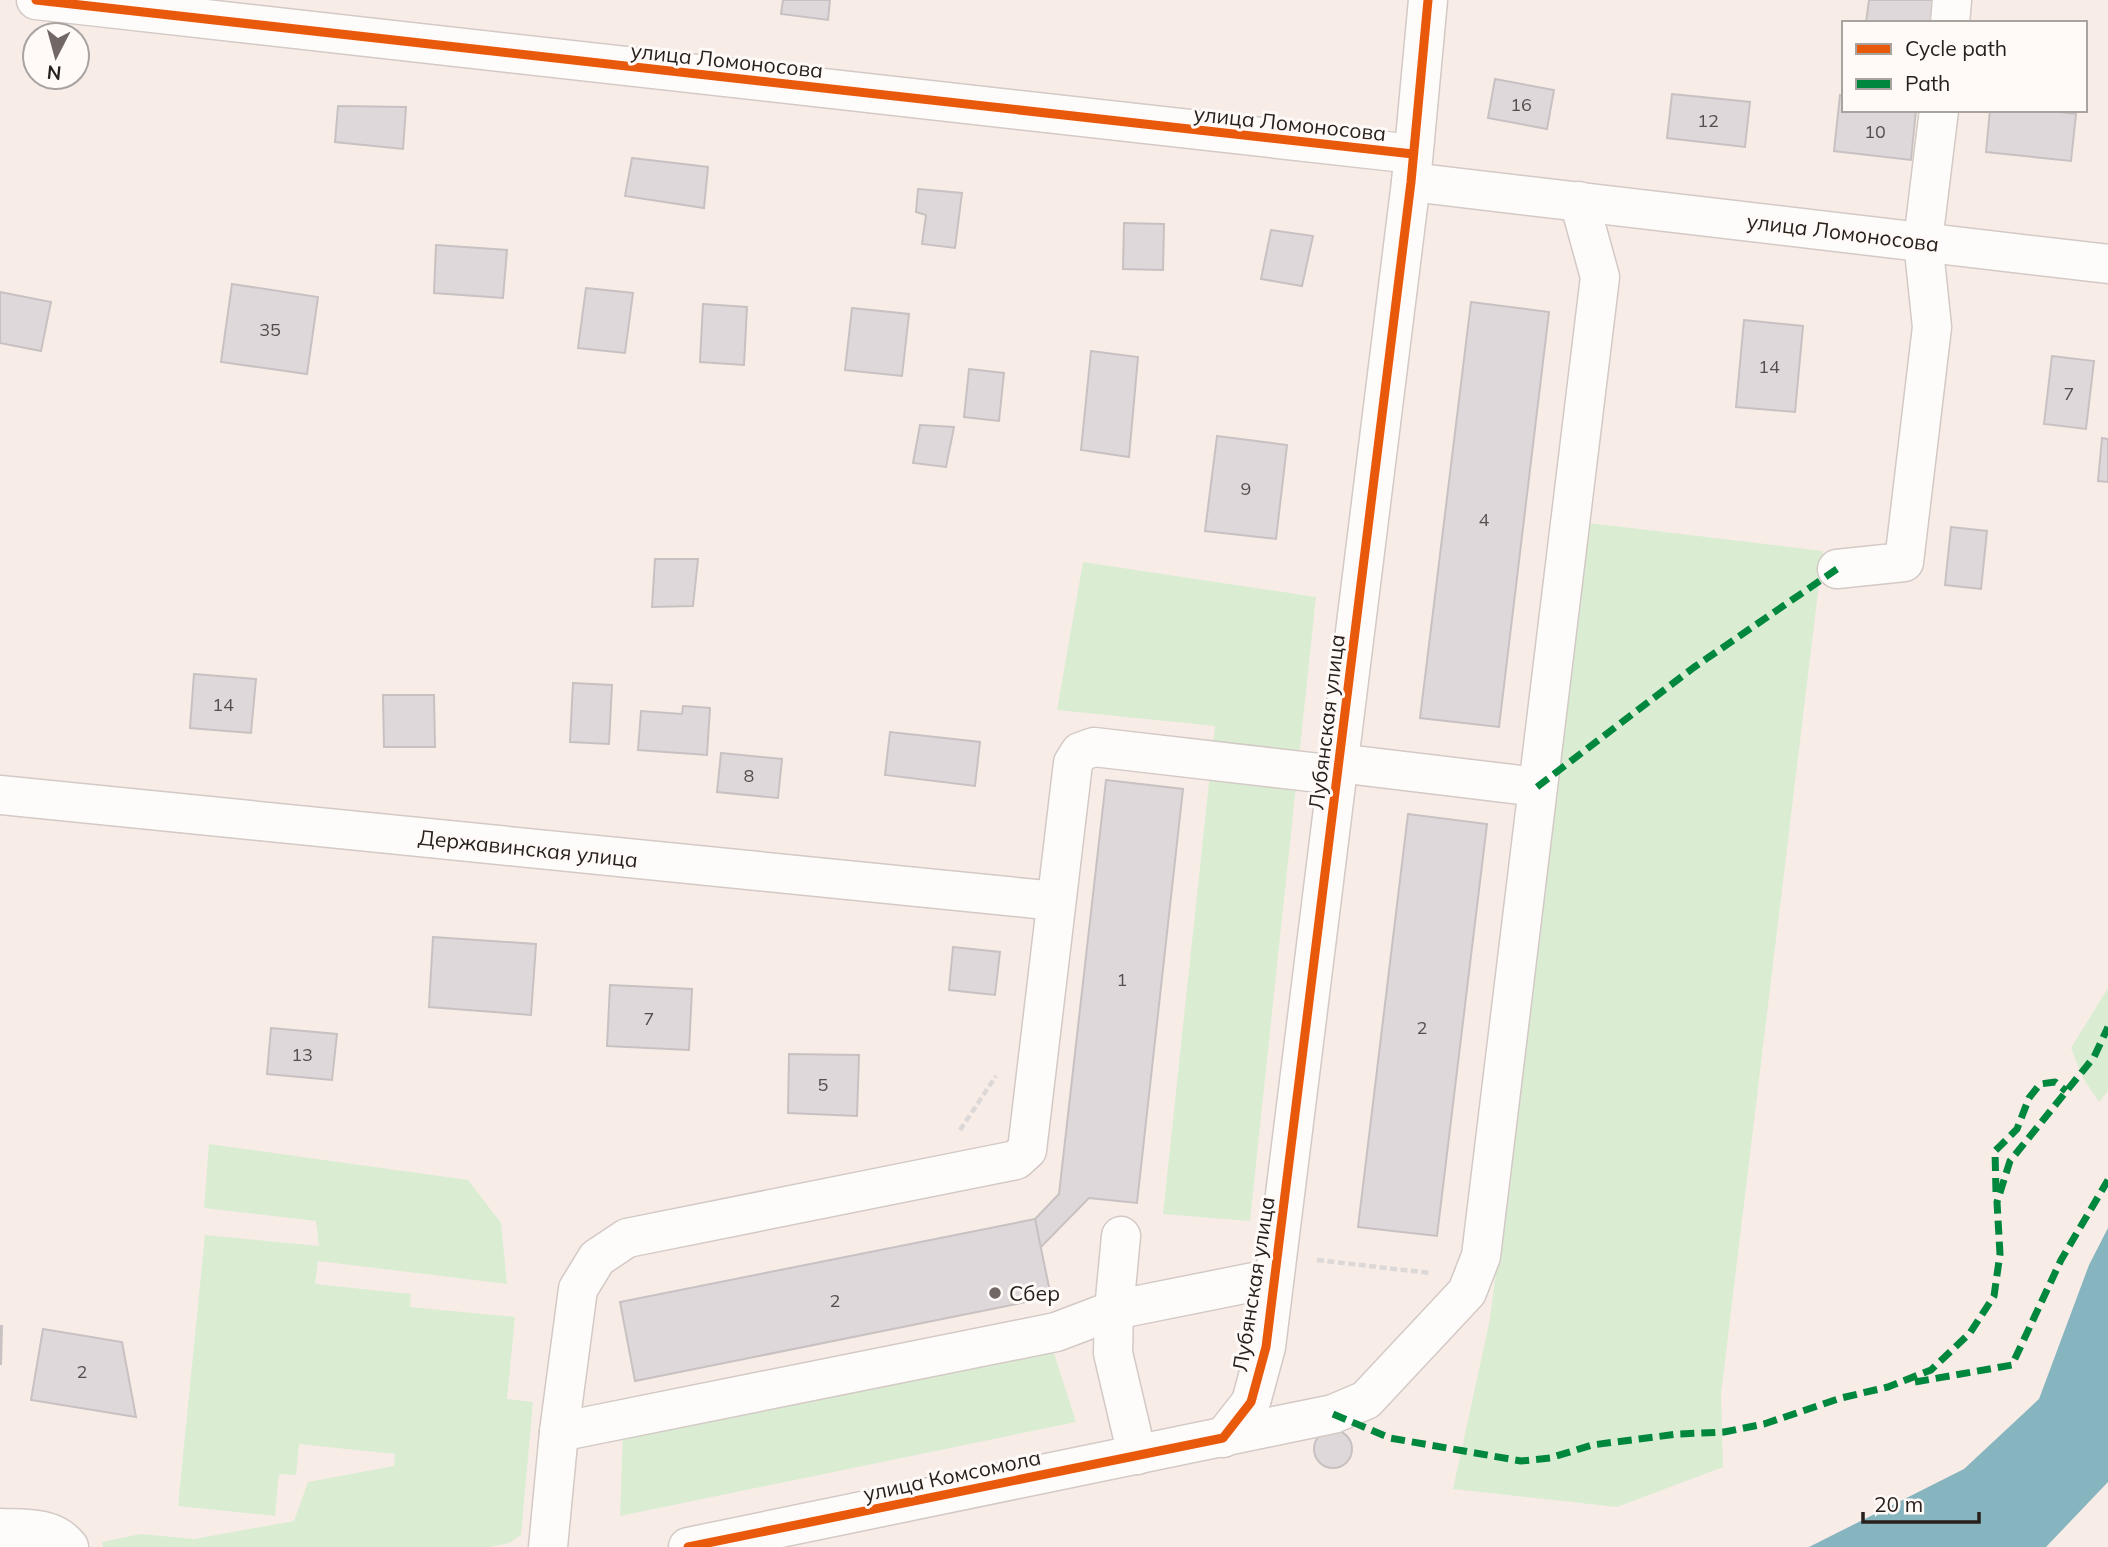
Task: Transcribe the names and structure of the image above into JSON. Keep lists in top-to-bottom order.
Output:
{
  "streets": {
    "street": [
      "улица Ломоносова",
      "Лубянская улица",
      "Державинская улица",
      "улица Комсомола"
    ]
  },
  "crossings": [
    ["улица Ломоносова", "Лубянская улица"],
    ["улица Ломоносова", "улица Комсомола"],
    ["Лубянская улица", "улица Комсомола"]
  ],
  "places": ["Сбер"],
  "house_numbers": [
    "16",
    "12",
    "10",
    "35",
    "14",
    "7",
    "9",
    "4",
    "14",
    "8",
    "1",
    "7",
    "2",
    "13",
    "5",
    "2",
    "2"
  ],
  "legend": ["Cycle path", "Path"],
  "scale_bar": "20 m",
  "north": "bottom"
}
